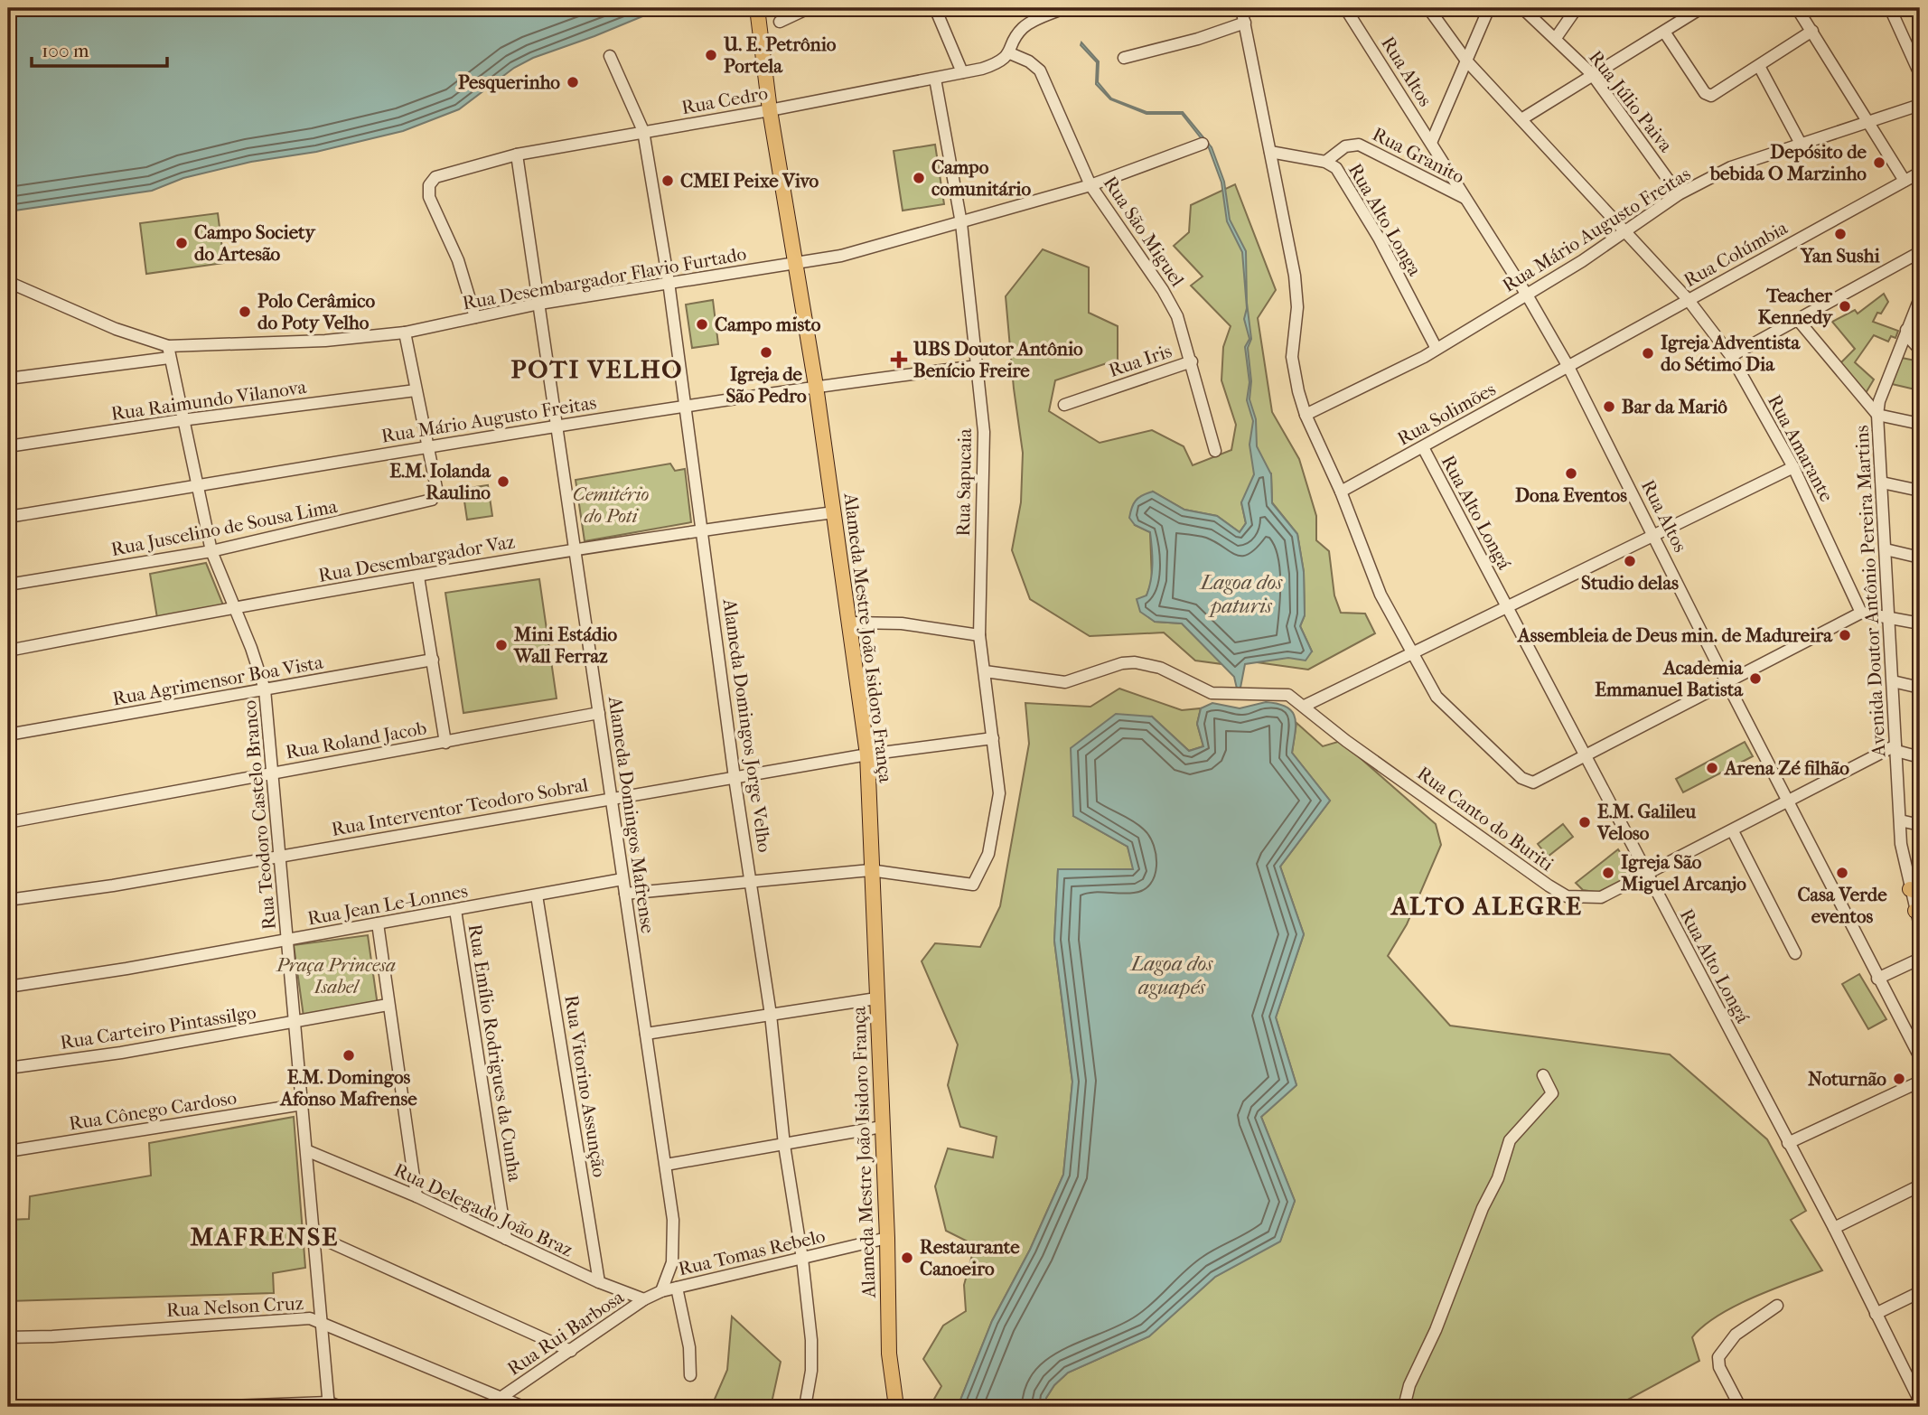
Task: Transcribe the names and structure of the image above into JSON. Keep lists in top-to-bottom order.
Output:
{
  "streets": {
    "main road": ["Alameda Mestre João Isidoro França"],
    "street": [
      "Rua Altos",
      "Rua Cedro",
      "Rua Júlio Paiva",
      "Rua Granito",
      "Rua Alto Longa",
      "Rua Mário Augusto Freitas",
      "Rua São Miguel",
      "Rua Colúmbia",
      "Rua Desembargador Flavio Furtado",
      "Rua Iris",
      "Rua Raimundo Vilanova",
      "Rua Solimões",
      "Rua Amarante",
      "Rua Sapucaia",
      "Rua Alto Longá",
      "Rua Juscelino de Sousa Lima",
      "Rua Desembargador Vaz",
      "Avenida Doutor Antônio Pereira Martins",
      "Rua Agrimensor Boa Vista",
      "Alameda Domingos Jorge Velho",
      "Rua Roland Jacob",
      "Rua Interventor Teodoro Sobral",
      "Rua Teodoro Castelo Branco",
      "Alameda Domingos Mafrense",
      "Rua Canto do Buriti",
      "Rua Jean Le-Lonnes",
      "Rua Carteiro Pintassilgo",
      "Rua Emílio Rodrigues da Cunha",
      "Rua Vitorino Assunção",
      "Rua Cônego Cardoso",
      "Rua Delegado João Braz",
      "Rua Tomas Rebelo",
      "Rua Nelson Cruz",
      "Rua Rui Barbosa"
    ]
  },
  "crossings": [
    ["Rua Altos", "Rua Granito"],
    ["Rua Altos", "Rua Mário Augusto Freitas"],
    ["Rua Altos", "Rua Colúmbia"],
    ["Rua Altos", "Rua Solimões"],
    ["Rua Altos", "Rua Canto do Buriti"],
    ["Rua Cedro", "Rua São Miguel"],
    ["Rua Cedro", "Rua Desembargador Flavio Furtado"],
    ["Rua Cedro", "Rua Sapucaia"],
    ["Rua Cedro", "Alameda Mestre João Isidoro França"],
    ["Rua Cedro", "Alameda Domingos Jorge Velho"],
    ["Rua Cedro", "Alameda Domingos Mafrense"],
    ["Rua Júlio Paiva", "Rua Mário Augusto Freitas"],
    ["Rua Granito", "Rua Alto Longa"],
    ["Rua Alto Longa", "Rua Mário Augusto Freitas"],
    ["Rua Mário Augusto Freitas", "Rua Amarante"],
    ["Rua Mário Augusto Freitas", "Rua Sapucaia"],
    ["Rua Mário Augusto Freitas", "Rua Juscelino de Sousa Lima"],
    ["Rua Mário Augusto Freitas", "Alameda Mestre João Isidoro França"],
    ["Rua Mário Augusto Freitas", "Alameda Domingos Jorge Velho"],
    ["Rua Mário Augusto Freitas", "Rua Teodoro Castelo Branco"],
    ["Rua Mário Augusto Freitas", "Alameda Domingos Mafrense"],
    ["Rua São Miguel", "Rua Desembargador Flavio Furtado"],
    ["Rua São Miguel", "Rua Iris"],
    ["Rua Colúmbia", "Rua Solimões"],
    ["Rua Colúmbia", "Rua Amarante"],
    ["Rua Desembargador Flavio Furtado", "Rua Sapucaia"],
    ["Rua Desembargador Flavio Furtado", "Alameda Mestre João Isidoro França"],
    ["Rua Desembargador Flavio Furtado", "Alameda Domingos Jorge Velho"],
    ["Rua Desembargador Flavio Furtado", "Rua Teodoro Castelo Branco"],
    ["Rua Desembargador Flavio Furtado", "Alameda Domingos Mafrense"],
    ["Rua Raimundo Vilanova", "Rua Teodoro Castelo Branco"],
    ["Rua Solimões", "Rua Alto Longá"],
    ["Rua Sapucaia", "Alameda Mestre João Isidoro França"],
    ["Rua Sapucaia", "Rua Interventor Teodoro Sobral"],
    ["Rua Alto Longá", "Rua Canto do Buriti"],
    ["Rua Juscelino de Sousa Lima", "Rua Teodoro Castelo Branco"],
    ["Rua Desembargador Vaz", "Alameda Mestre João Isidoro França"],
    ["Rua Desembargador Vaz", "Alameda Domingos Jorge Velho"],
    ["Rua Desembargador Vaz", "Rua Teodoro Castelo Branco"],
    ["Rua Desembargador Vaz", "Alameda Domingos Mafrense"],
    ["Avenida Doutor Antônio Pereira Martins", "Rua Canto do Buriti"],
    ["Alameda Mestre João Isidoro França", "Rua Interventor Teodoro Sobral"],
    ["Alameda Mestre João Isidoro França", "Rua Tomas Rebelo"],
    ["Rua Agrimensor Boa Vista", "Rua Teodoro Castelo Branco"],
    ["Alameda Domingos Jorge Velho", "Rua Interventor Teodoro Sobral"],
    ["Alameda Domingos Jorge Velho", "Rua Tomas Rebelo"],
    ["Rua Roland Jacob", "Rua Teodoro Castelo Branco"],
    ["Rua Roland Jacob", "Alameda Domingos Mafrense"],
    ["Rua Interventor Teodoro Sobral", "Rua Teodoro Castelo Branco"],
    ["Rua Interventor Teodoro Sobral", "Alameda Domingos Mafrense"],
    ["Rua Teodoro Castelo Branco", "Rua Jean Le-Lonnes"],
    ["Rua Teodoro Castelo Branco", "Rua Carteiro Pintassilgo"],
    ["Rua Teodoro Castelo Branco", "Rua Cônego Cardoso"],
    ["Rua Teodoro Castelo Branco", "Rua Delegado João Braz"],
    ["Rua Teodoro Castelo Branco", "Rua Nelson Cruz"],
    ["Alameda Domingos Mafrense", "Rua Jean Le-Lonnes"],
    ["Alameda Domingos Mafrense", "Rua Tomas Rebelo"],
    ["Alameda Domingos Mafrense", "Rua Rui Barbosa"],
    ["Rua Jean Le-Lonnes", "Rua Emílio Rodrigues da Cunha"],
    ["Rua Jean Le-Lonnes", "Rua Vitorino Assunção"],
    ["Rua Emílio Rodrigues da Cunha", "Rua Delegado João Braz"],
    ["Rua Vitorino Assunção", "Rua Delegado João Braz"],
    ["Rua Delegado João Braz", "Rua Rui Barbosa"],
    ["Rua Tomas Rebelo", "Rua Rui Barbosa"],
    ["Rua Nelson Cruz", "Rua Rui Barbosa"]
  ],
  "districts": ["POTI VELHO", "ALTO ALEGRE", "MAFRENSE"],
  "water": ["Lagoa dos paturis", "Lagoa dos aguapés"],
  "parks": ["Cemitério do Poti", "Praça Princesa Isabel"],
  "places": {
    "other": [
      "U. E. Petrônio Portela",
      "Pesquerinho",
      "Depósito de bebida O Marzinho",
      "Campo comunitário",
      "CMEI Peixe Vivo",
      "Yan Sushi",
      "Campo Society do Artesão",
      "Teacher Kennedy",
      "Polo Cerâmico do Poty Velho",
      "Campo misto",
      "Igreja de São Pedro",
      "Igreja Adventista do Sétimo Dia",
      "Bar da Mariô",
      "Dona Eventos",
      "E.M. Iolanda Raulino",
      "Studio delas",
      "Assembleia de Deus min. de Madureira",
      "Mini Estádio Wall Ferraz",
      "Academia Emmanuel Batista",
      "Arena Zé filhão",
      "E.M. Galileu Veloso",
      "Igreja São Miguel Arcanjo",
      "Casa Verde eventos",
      "E.M. Domingos Afonso Mafrense",
      "Noturnão",
      "Restaurante Canoeiro"
    ],
    "health": ["UBS Doutor Antônio Benício Freire"]
  },
  "scale_bar": "100 m"
}
